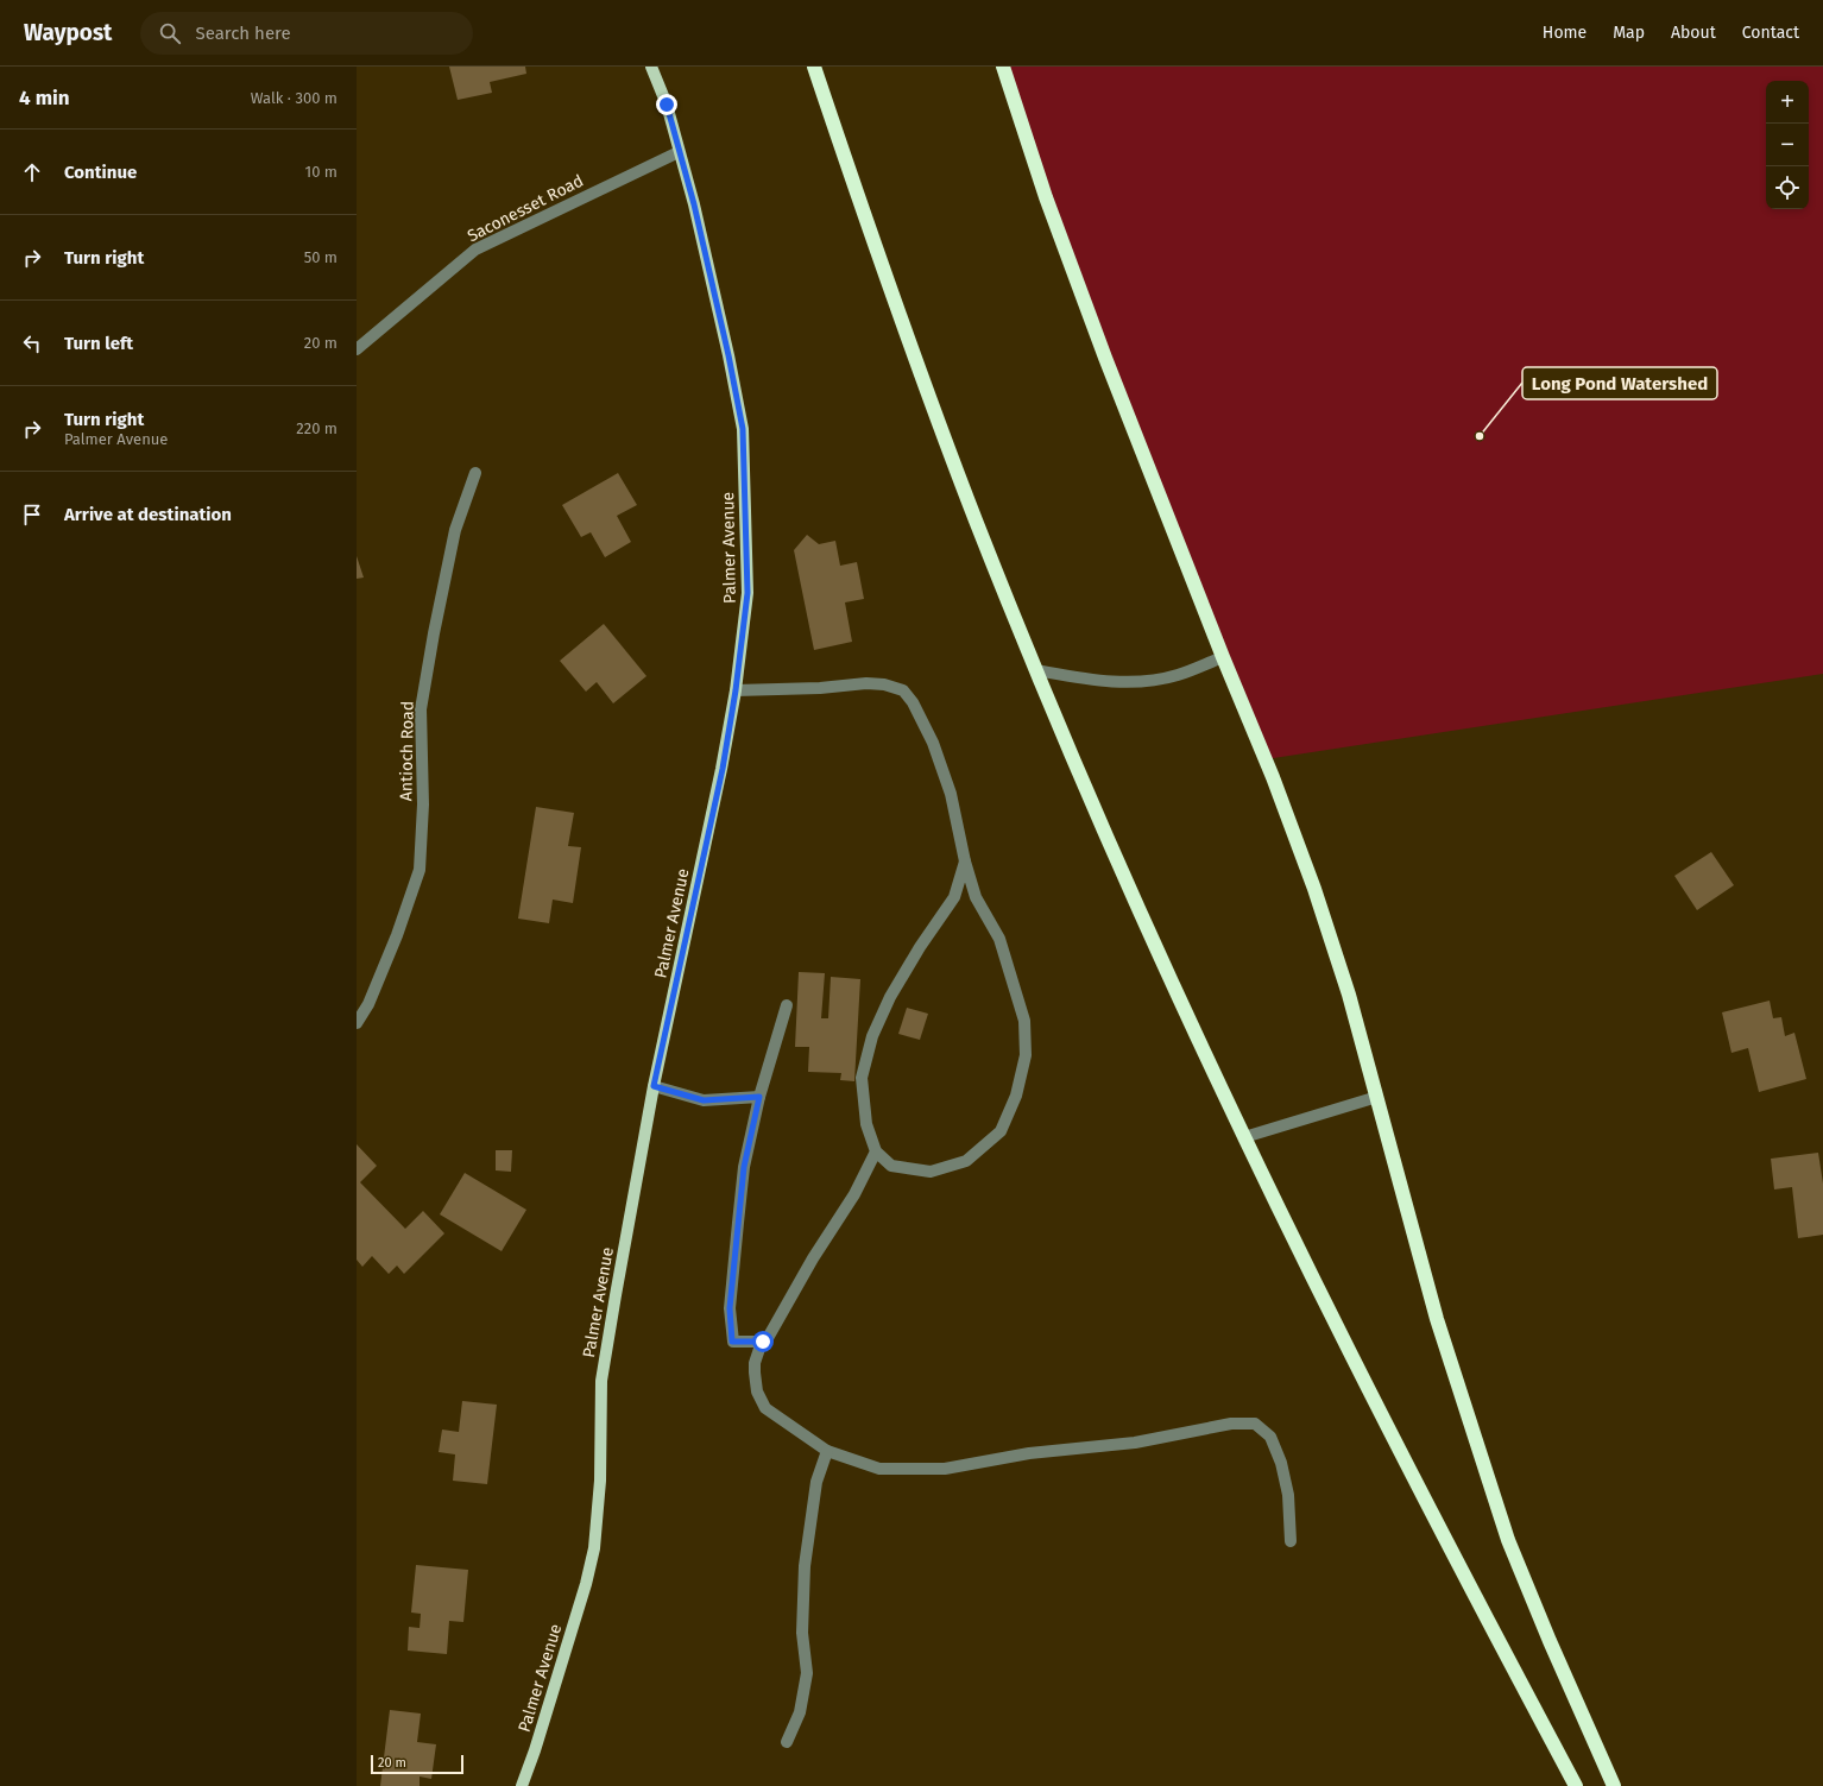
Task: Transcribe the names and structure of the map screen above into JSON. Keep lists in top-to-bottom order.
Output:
{
  "streets": {
    "main road": ["Palmer Avenue"],
    "street": ["Saconesset Road", "Antioch Road"]
  },
  "crossings": [
    ["Saconesset Road", "Palmer Avenue"]
  ],
  "places": ["Long Pond Watershed"],
  "scale_bar": "20 m",
  "page": {
    "header": "Waypost",
    "search": "Search here",
    "nav": [
      "Home",
      "Map",
      "About",
      "Contact"
    ],
    "heading": ["4 min", "Walk · 300 m"],
    "map_buttons": ["+", "−"],
    "list": [
      ["Continue", "10 m"],
      ["Turn right", "50 m"],
      ["Turn left", "20 m"],
      ["Turn right", "Palmer Avenue", "220 m"],
      "Arrive at destination"
    ],
    "scale": "20 m"
  }
}
